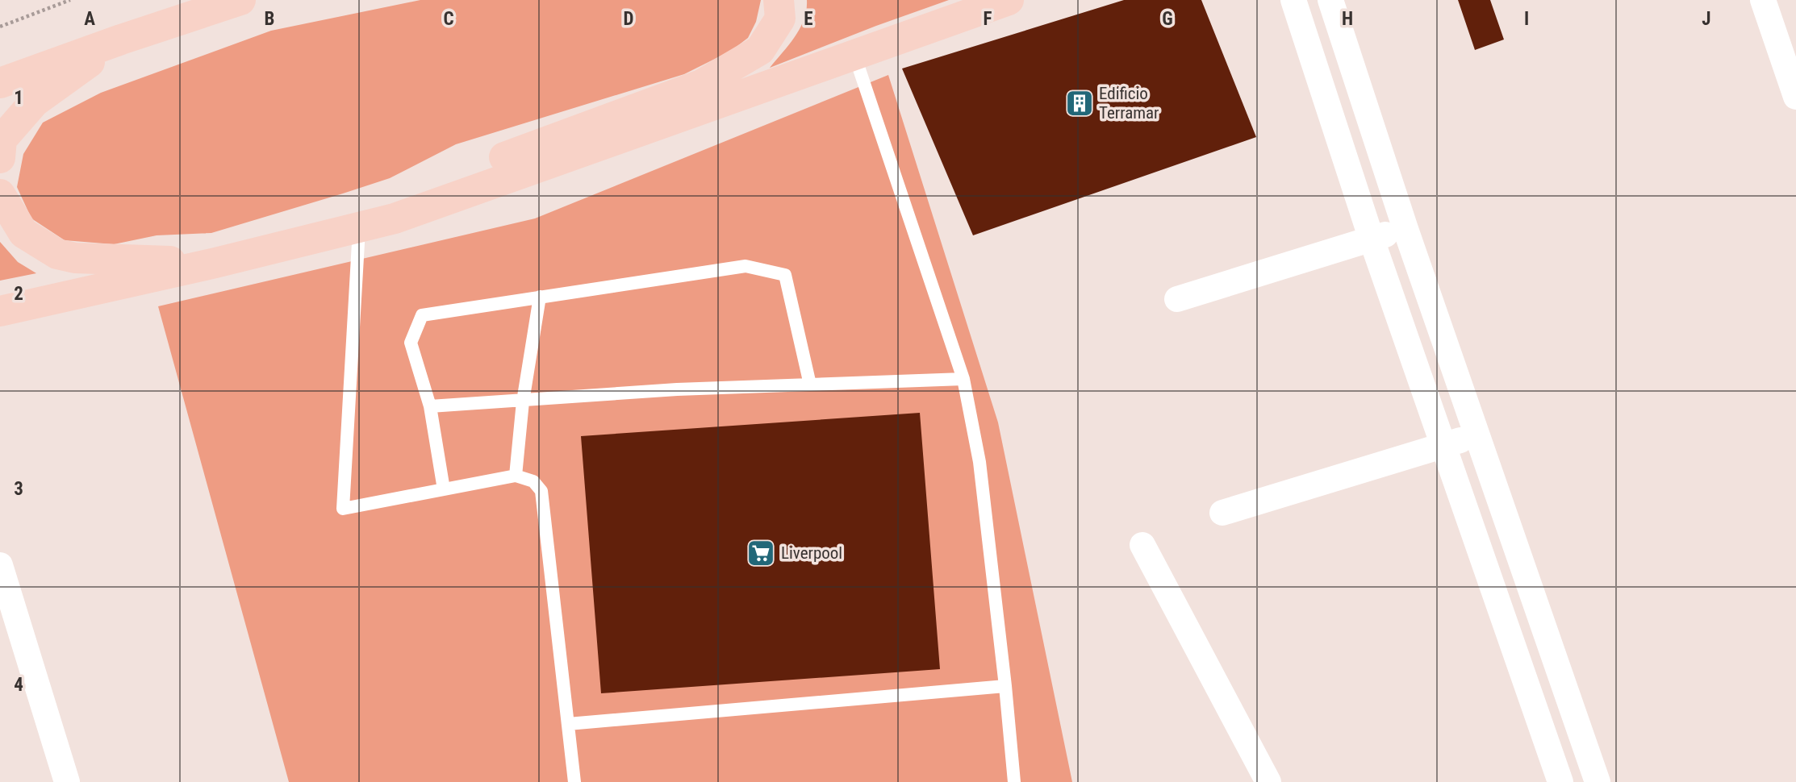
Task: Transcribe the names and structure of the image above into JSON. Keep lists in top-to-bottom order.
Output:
{
  "places": {
    "building": ["Edificio Terramar"],
    "supermarket": ["Liverpool"]
  },
  "grid": {
    "columns": [
      "A",
      "B",
      "C",
      "D",
      "E",
      "F",
      "G",
      "H",
      "I",
      "J"
    ],
    "rows": [
      "1",
      "2",
      "3",
      "4"
    ]
  }
}
